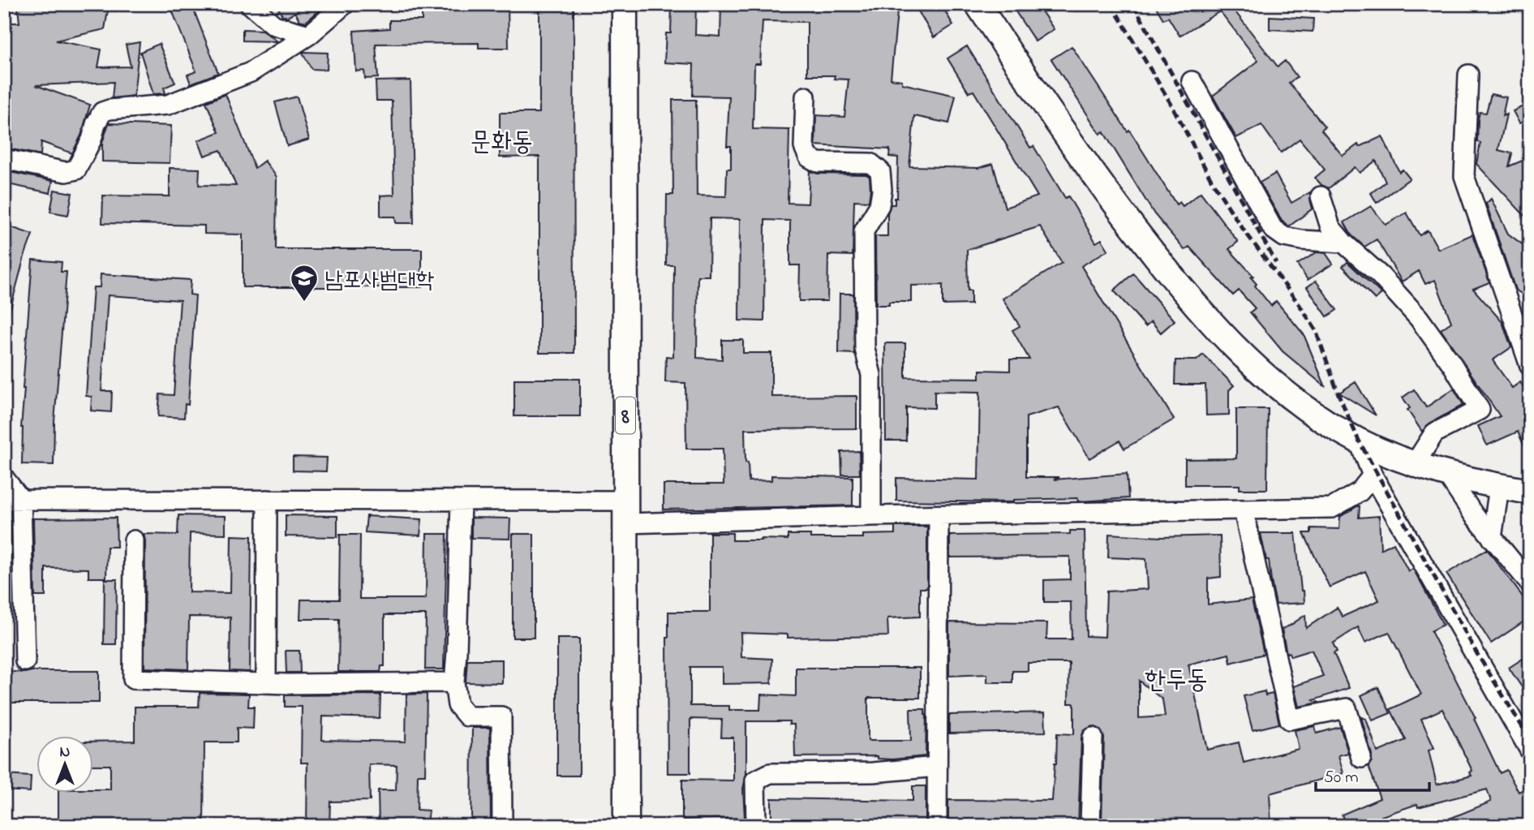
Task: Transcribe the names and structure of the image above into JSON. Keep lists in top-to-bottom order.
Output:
{
  "streets": {
    "main road": ["8"]
  },
  "districts": ["문화동", "한두동"],
  "places": {
    "school or university": ["남포사범대학"]
  },
  "scale_bar": "50 m",
  "north": "top"
}
